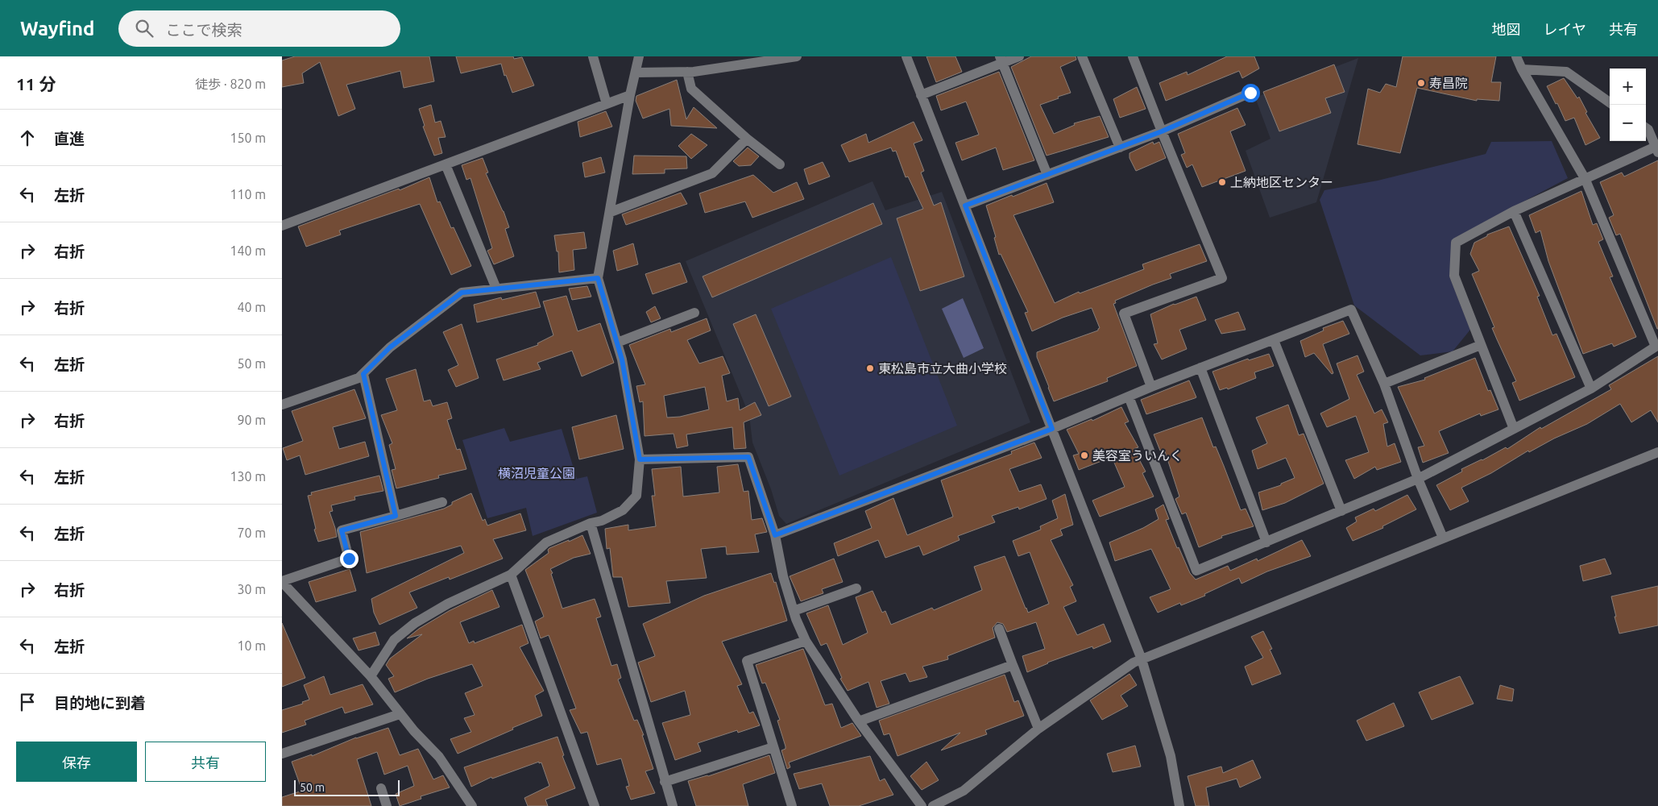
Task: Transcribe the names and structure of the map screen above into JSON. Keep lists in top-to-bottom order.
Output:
{
  "parks": ["横沼児童公園"],
  "places": [
    "寿昌院",
    "上納地区センター",
    "東松島市立大曲小学校",
    "美容室ういんく"
  ],
  "scale_bar": "50 m",
  "page": {
    "header": "Wayfind",
    "search": "ここで検索",
    "nav": ["地図", "レイヤ", "共有"],
    "heading": ["11 分", "徒歩 · 820 m"],
    "map_buttons": ["+", "−"],
    "list": [
      ["直進", "150 m"],
      ["左折", "110 m"],
      ["右折", "140 m"],
      ["右折", "40 m"],
      ["左折", "50 m"],
      ["右折", "90 m"],
      ["左折", "130 m"],
      ["左折", "70 m"],
      ["右折", "30 m"],
      ["左折", "10 m"],
      "目的地に到着"
    ],
    "buttons": ["保存", "共有"],
    "scale": "50 m"
  }
}
